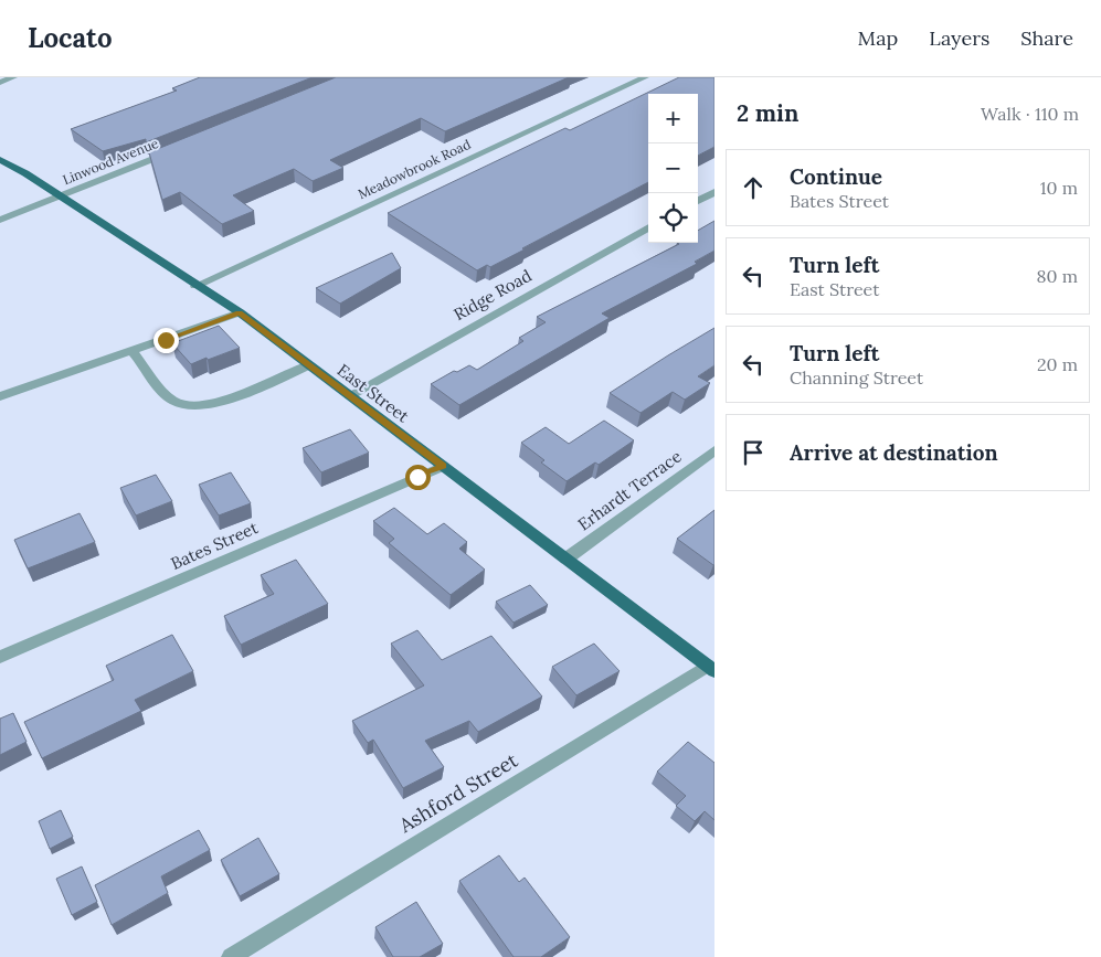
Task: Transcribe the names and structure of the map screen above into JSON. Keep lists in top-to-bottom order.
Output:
{
  "streets": {
    "main road": ["East Street"],
    "street": [
      "Linwood Avenue",
      "Meadowbrook Road",
      "Ridge Road",
      "Erhardt Terrace",
      "Bates Street",
      "Ashford Street"
    ]
  },
  "crossings": [
    ["Linwood Avenue", "East Street"],
    ["Meadowbrook Road", "East Street"],
    ["Ridge Road", "East Street"],
    ["East Street", "Erhardt Terrace"],
    ["East Street", "Bates Street"],
    ["East Street", "Ashford Street"]
  ],
  "page": {
    "header": "Locato",
    "nav": ["Map", "Layers", "Share"],
    "heading": ["2 min", "Walk · 110 m"],
    "map_buttons": ["+", "−"],
    "list": [
      ["Continue", "Bates Street", "10 m"],
      ["Turn left", "East Street", "80 m"],
      ["Turn left", "Channing Street", "20 m"],
      "Arrive at destination"
    ]
  }
}
